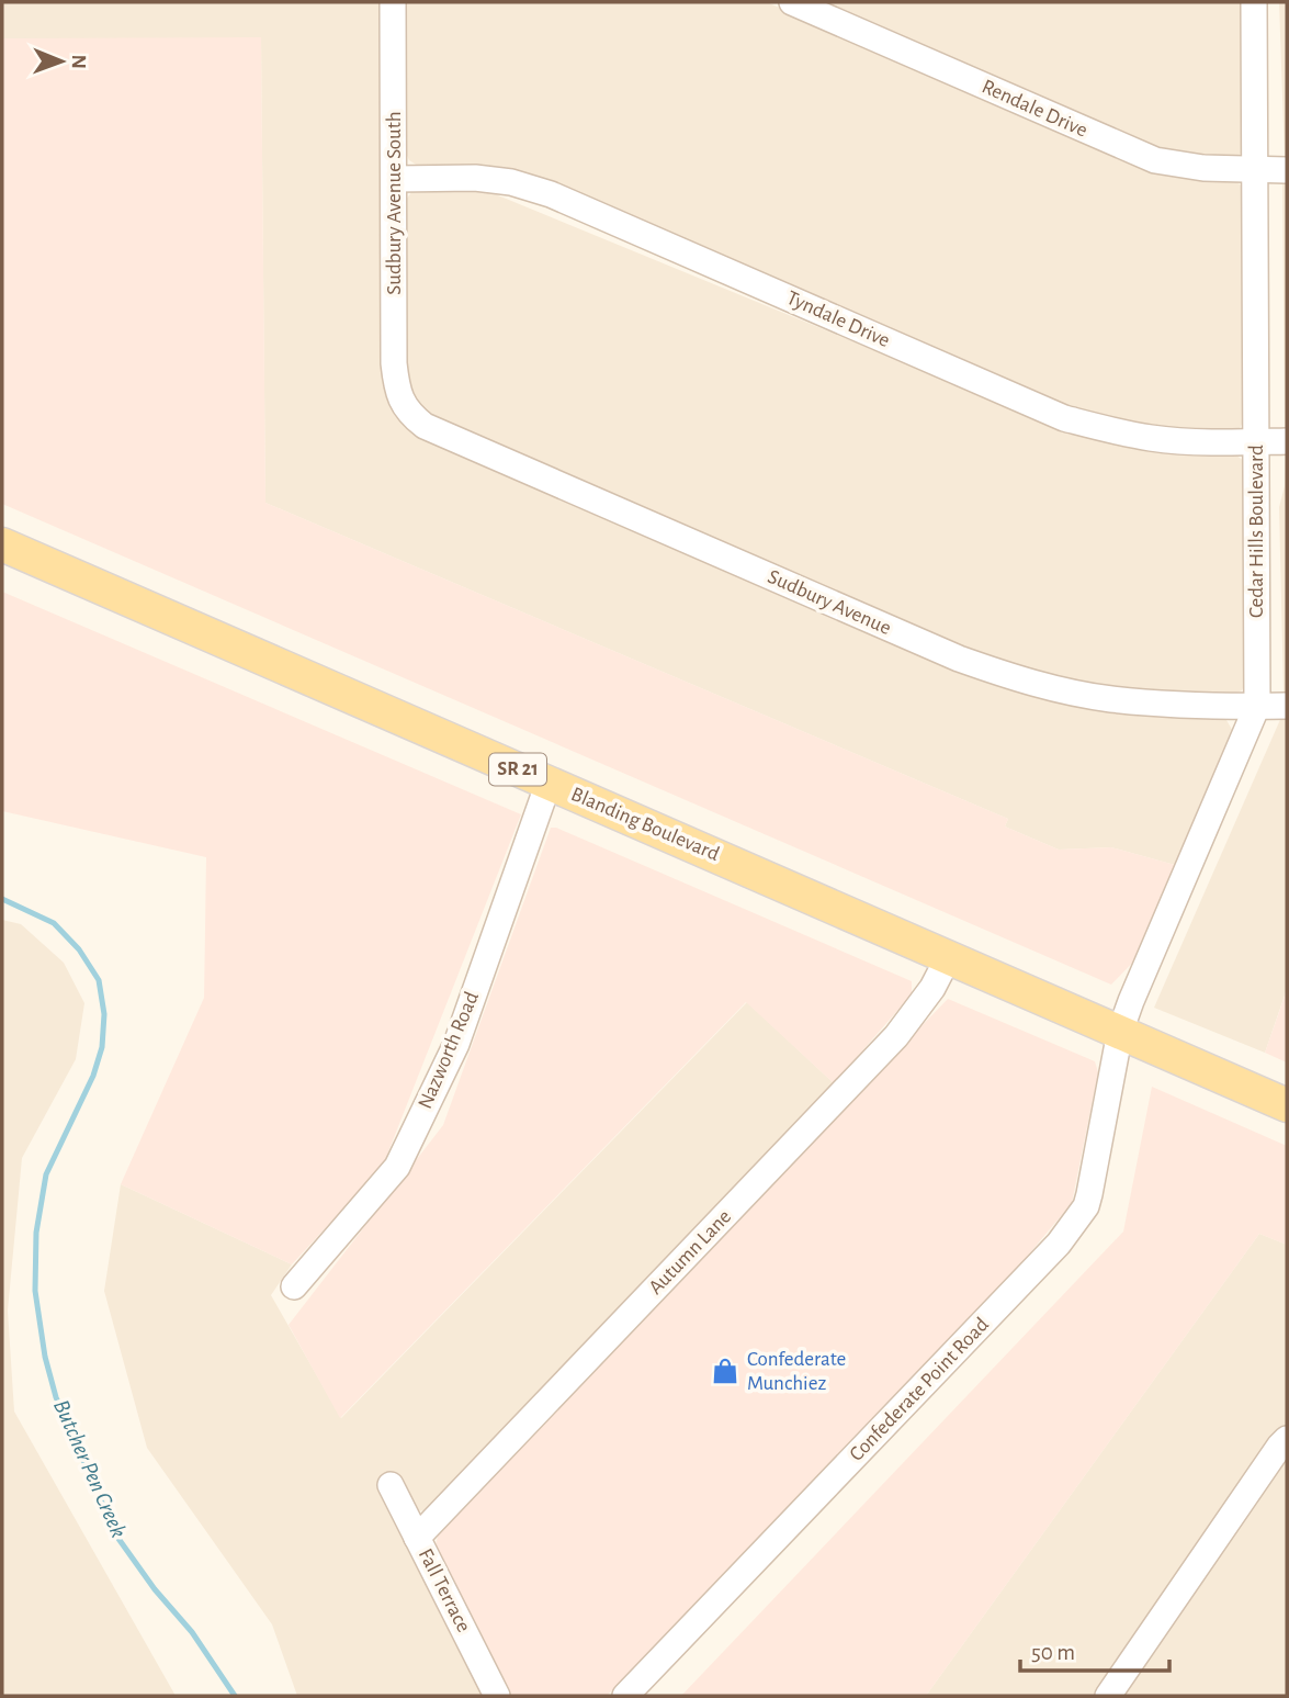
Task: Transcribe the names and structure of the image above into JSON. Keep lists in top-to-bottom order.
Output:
{
  "streets": {
    "main road": ["SR 21", "Blanding Boulevard"],
    "street": [
      "Rendale Drive",
      "Sudbury Avenue South",
      "Tyndale Drive",
      "Cedar Hills Boulevard",
      "Sudbury Avenue",
      "Nazworth Road",
      "Autumn Lane",
      "Confederate Point Road",
      "Fall Terrace"
    ]
  },
  "crossings": [
    ["Rendale Drive", "Cedar Hills Boulevard"],
    ["Sudbury Avenue South", "Tyndale Drive"],
    ["Sudbury Avenue South", "Sudbury Avenue"],
    ["Tyndale Drive", "Cedar Hills Boulevard"],
    ["Cedar Hills Boulevard", "Sudbury Avenue"],
    ["Cedar Hills Boulevard", "Blanding Boulevard"],
    ["Cedar Hills Boulevard", "Confederate Point Road"],
    ["Blanding Boulevard", "Nazworth Road"],
    ["Blanding Boulevard", "Autumn Lane"],
    ["Blanding Boulevard", "Confederate Point Road"],
    ["Autumn Lane", "Fall Terrace"]
  ],
  "water": ["Butcher Pen Creek"],
  "places": {
    "shop": ["Confederate Munchiez"]
  },
  "scale_bar": "50 m",
  "north": "right"
}
